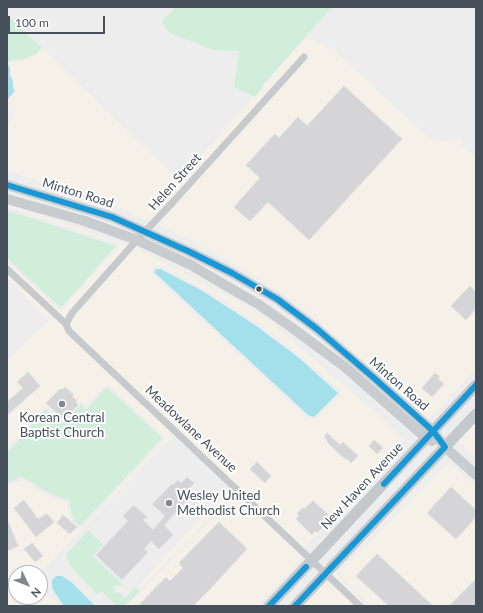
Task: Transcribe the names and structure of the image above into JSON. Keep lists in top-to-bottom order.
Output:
{
  "streets": {
    "main road": ["Minton Road", "New Haven Avenue"],
    "street": ["Helen Street", "Meadowlane Avenue"]
  },
  "crossings": [
    ["Helen Street", "Minton Road"],
    ["Helen Street", "Meadowlane Avenue"],
    ["Minton Road", "New Haven Avenue"],
    ["Meadowlane Avenue", "New Haven Avenue"]
  ],
  "places": ["Korean Central Baptist Church", "Wesley United Methodist Church"],
  "scale_bar": "100 m",
  "north": "bottom right"
}
